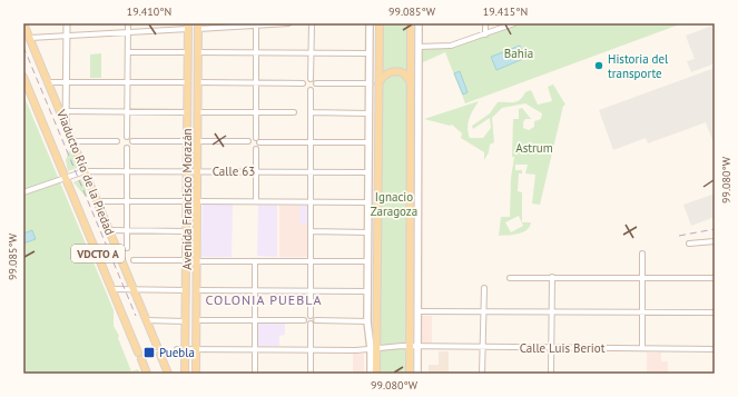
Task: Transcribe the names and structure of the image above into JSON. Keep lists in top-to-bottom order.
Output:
{
  "streets": {
    "main road": ["Viaducto Río de la Piedad", "Avenida Francisco Morazán", "VDCTO A"],
    "street": ["Calle 63", "Calle Luis Beriot"]
  },
  "crossings": [
    ["Calle 63", "Viaducto Río de la Piedad"],
    ["Calle 63", "Avenida Francisco Morazán"],
    ["Avenida Francisco Morazán", "Calle Luis Beriot"]
  ],
  "districts": ["COLONIA PUEBLA"],
  "parks": ["Bahia", "Astrum", "Ignacio Zaragoza"],
  "places": {
    "other": ["Historia del transporte"],
    "transit": ["Puebla"]
  },
  "coordinates": [
    "19.410°N",
    "99.085°W",
    "19.415°N",
    "99.080°W"
  ]
}
